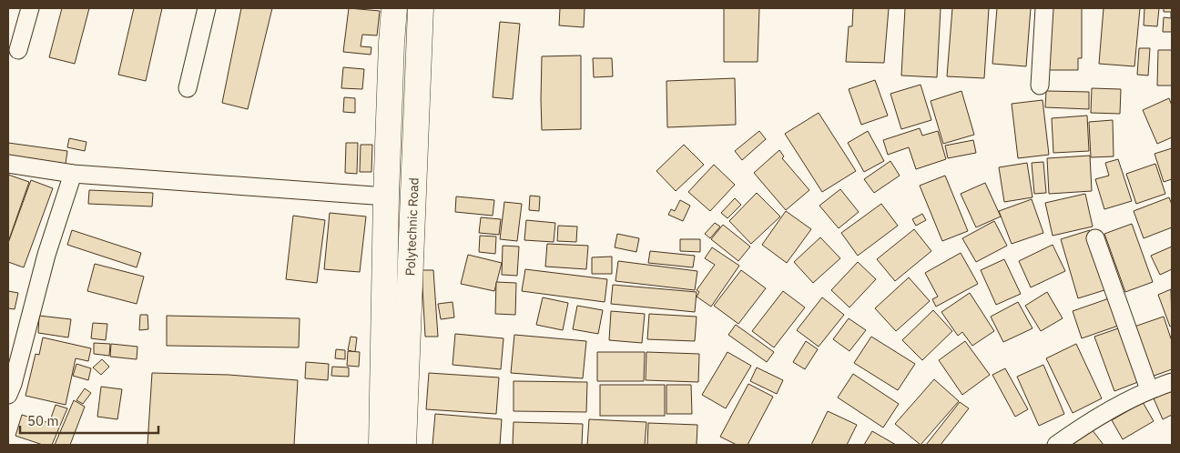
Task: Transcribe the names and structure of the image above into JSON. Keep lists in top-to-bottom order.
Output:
{
  "streets": {
    "main road": ["Polytechnic Road"]
  },
  "scale_bar": "50 m"
}
